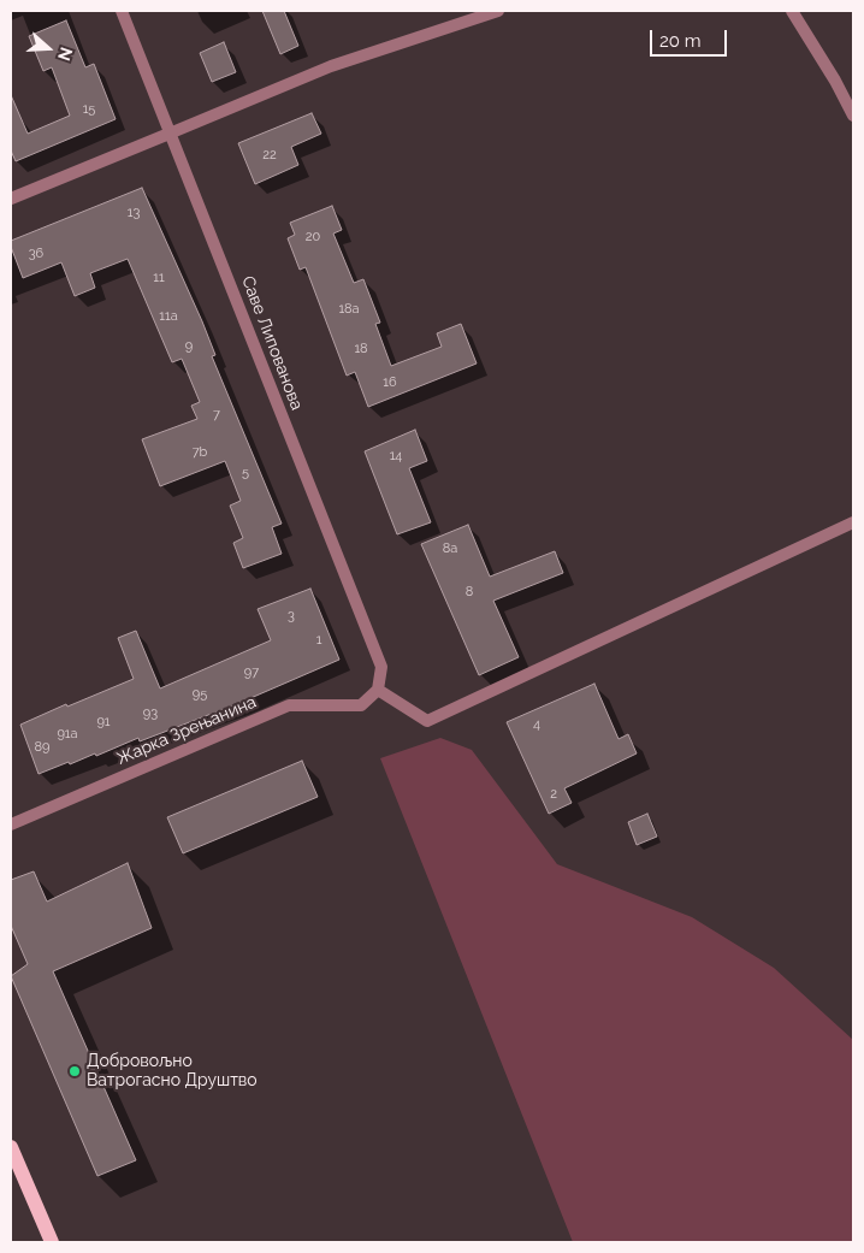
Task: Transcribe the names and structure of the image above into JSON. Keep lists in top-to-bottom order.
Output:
{
  "streets": {
    "street": ["Саве Липованова", "Жарка Зрењанина"]
  },
  "crossings": [
    ["Саве Липованова", "Жарка Зрењанина"]
  ],
  "places": ["Добровољно Ватрогасно Друштво"],
  "house_numbers": [
    "15",
    "22",
    "13",
    "20",
    "36",
    "11",
    "18a",
    "11a",
    "9",
    "18",
    "16",
    "7",
    "7b",
    "14",
    "5",
    "8a",
    "8",
    "3",
    "1",
    "97",
    "95",
    "93",
    "91",
    "4",
    "91a",
    "89",
    "2"
  ],
  "scale_bar": "20 m",
  "north": "right"
}
